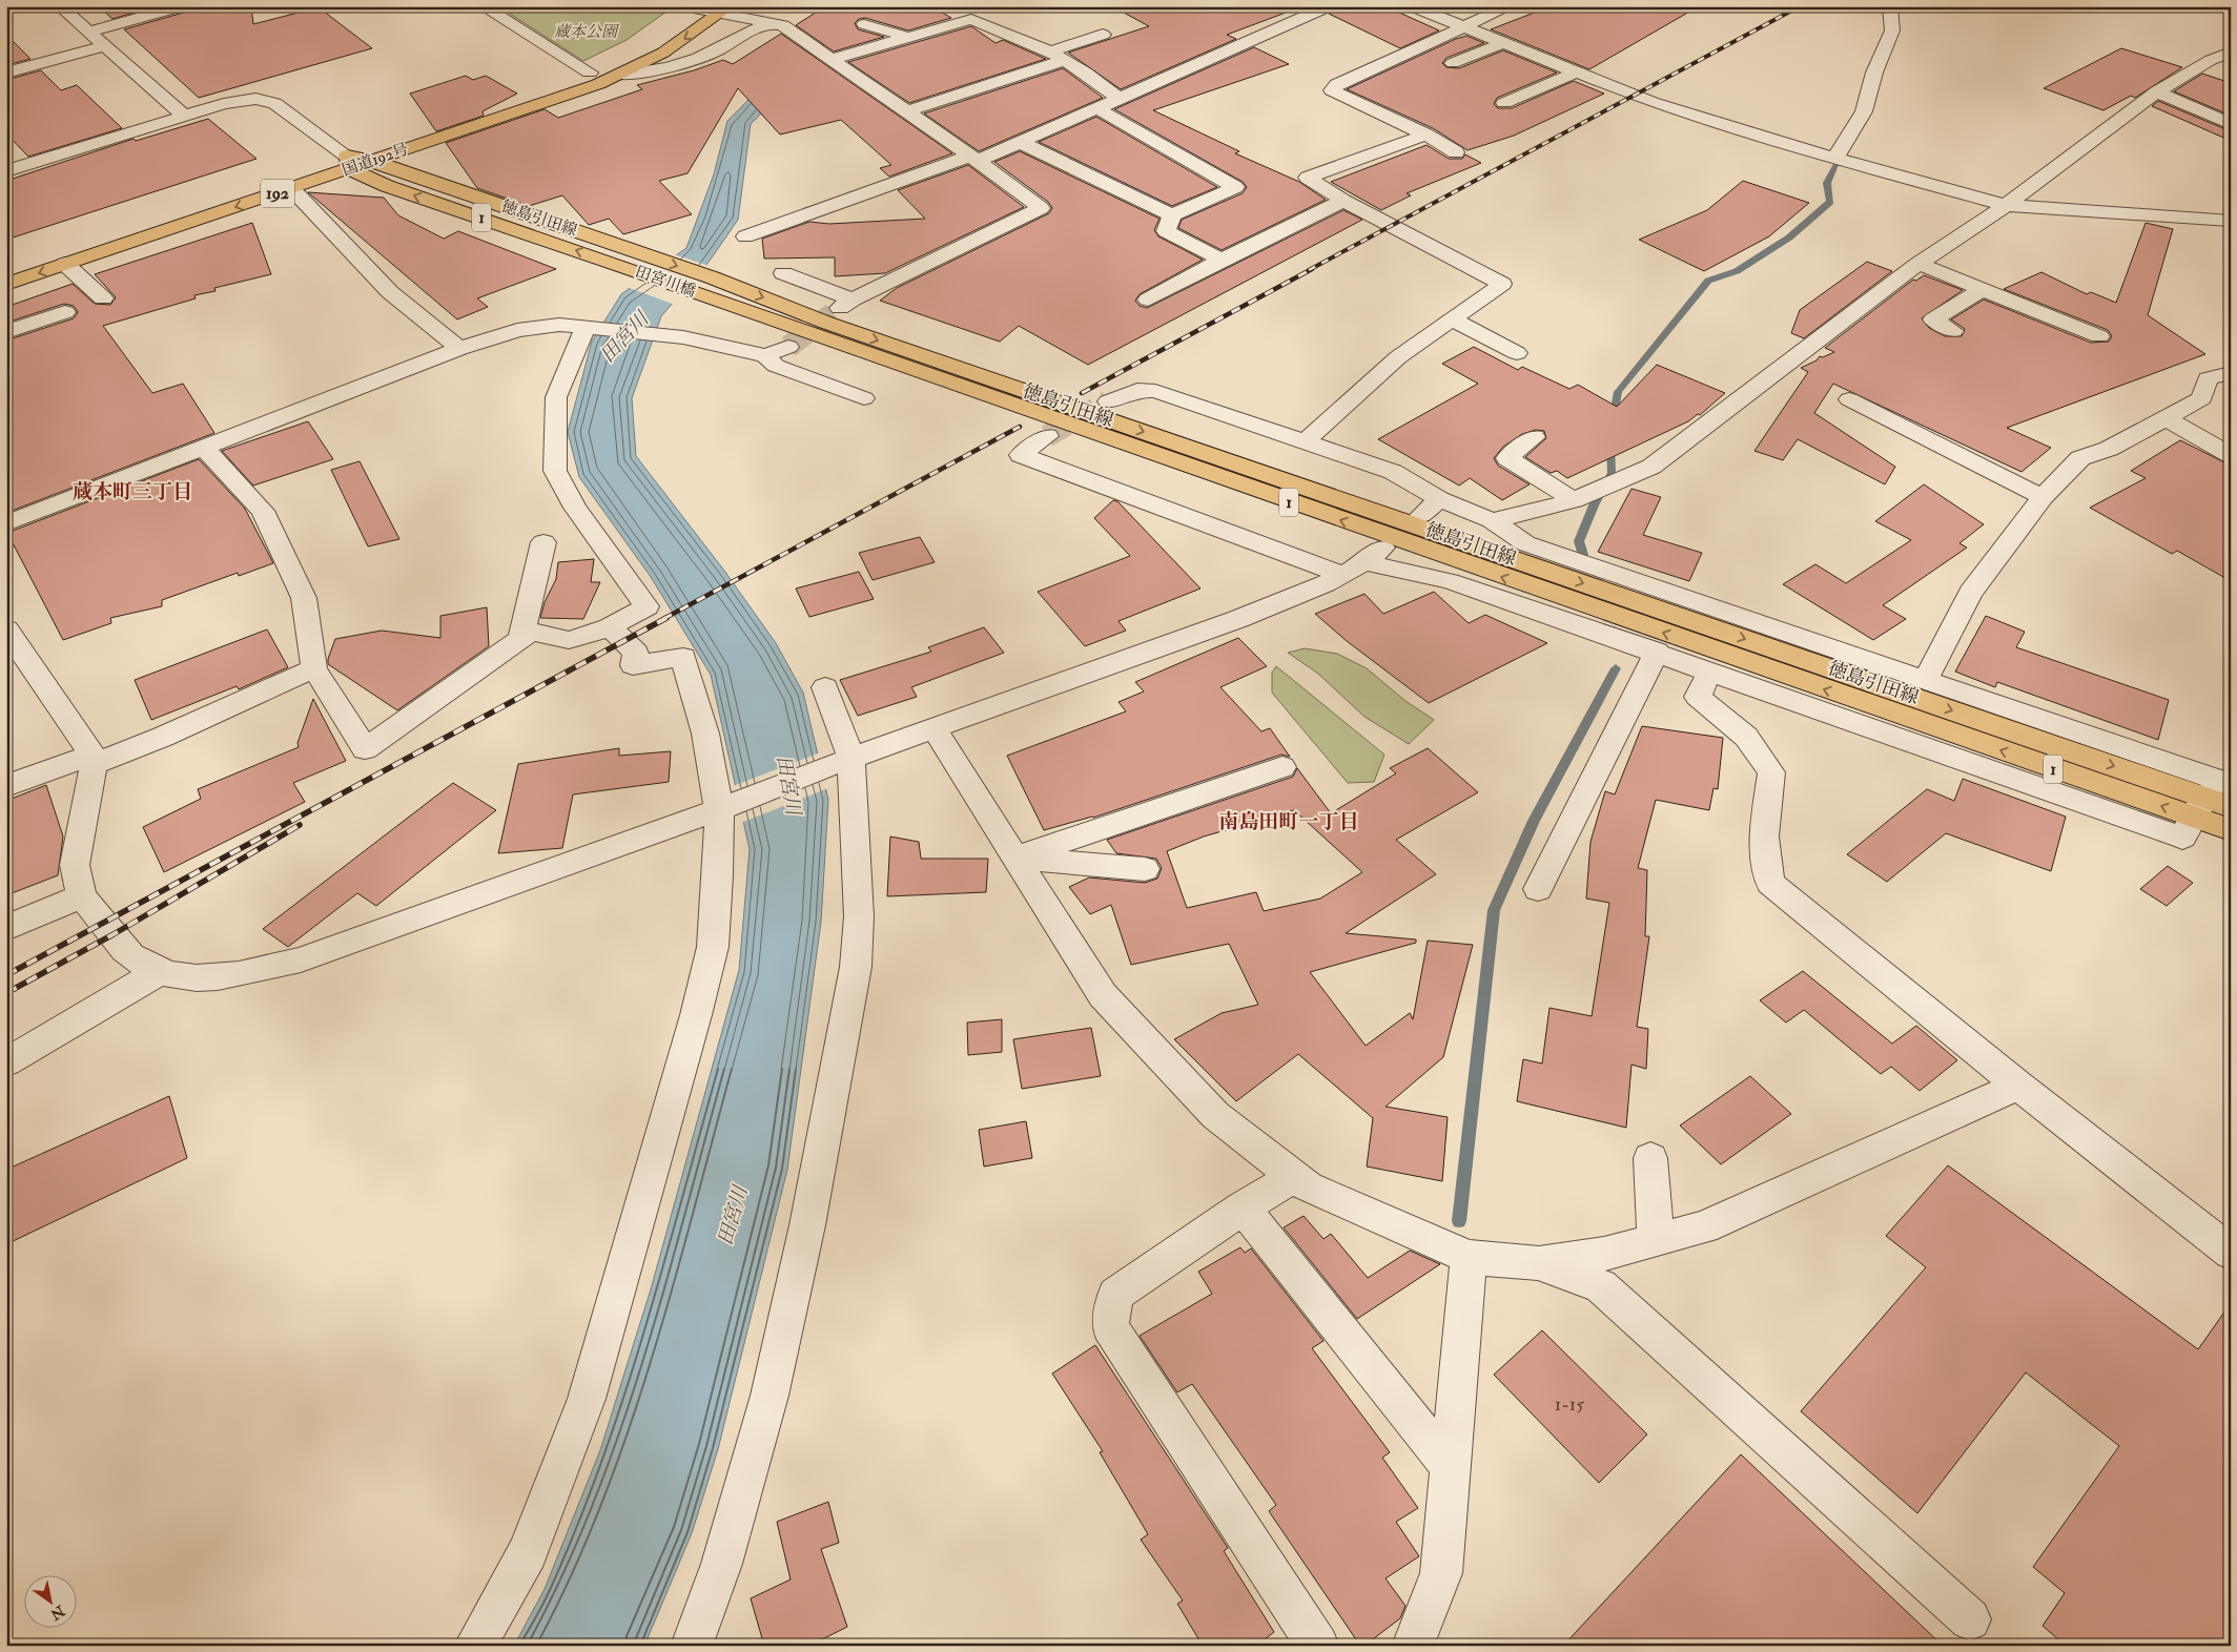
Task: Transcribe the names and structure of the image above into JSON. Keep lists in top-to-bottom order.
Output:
{
  "streets": {
    "main road": [
      "国道192号",
      "192",
      "1",
      "徳島引田線",
      "田宮川橋"
    ]
  },
  "crossings": [
    ["国道192号", "徳島引田線"],
    ["徳島引田線", "田宮川橋"]
  ],
  "districts": ["蔵本町三丁目", "南島田町一丁目"],
  "water": ["田宮川"],
  "parks": ["蔵本公園"],
  "house_numbers": ["1-15"],
  "north": "bottom right"
}
